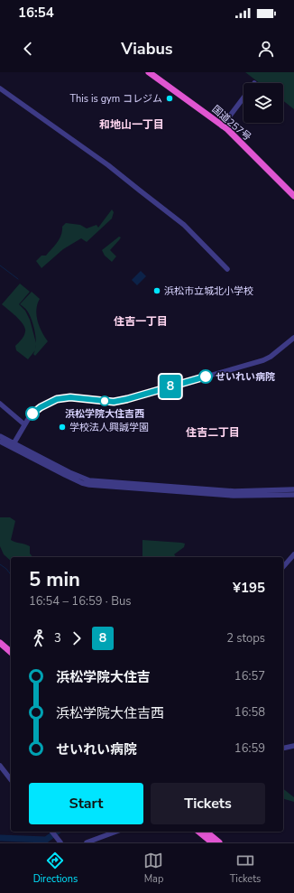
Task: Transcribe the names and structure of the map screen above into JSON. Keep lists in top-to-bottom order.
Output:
{
  "streets": {
    "highway": ["国道257号"]
  },
  "districts": ["和地山一丁目", "住吉一丁目", "住吉二丁目"],
  "places": [
    "This is gym コレジム",
    "浜松市立城北小学校",
    "せいれい病院",
    "浜松学院大住吉西",
    "学校法人興誠学園"
  ],
  "lines": ["bus line 8"],
  "page": {
    "status": "16:54",
    "header": "Viabus",
    "on_map": "8",
    "heading": ["5 min", "16:54 – 16:59 · Bus", "¥195"],
    "legs": ["3", "8", "2 stops"],
    "list": [
      {
        "name": "浜松学院大住吉",
        "value": "16:57"
      },
      {
        "name": "浜松学院大住吉西",
        "value": "16:58"
      },
      {
        "name": "せいれい病院",
        "value": "16:59"
      }
    ],
    "buttons": ["Start", "Tickets"],
    "tabs": ["Directions", "Map", "Tickets"]
  }
}
